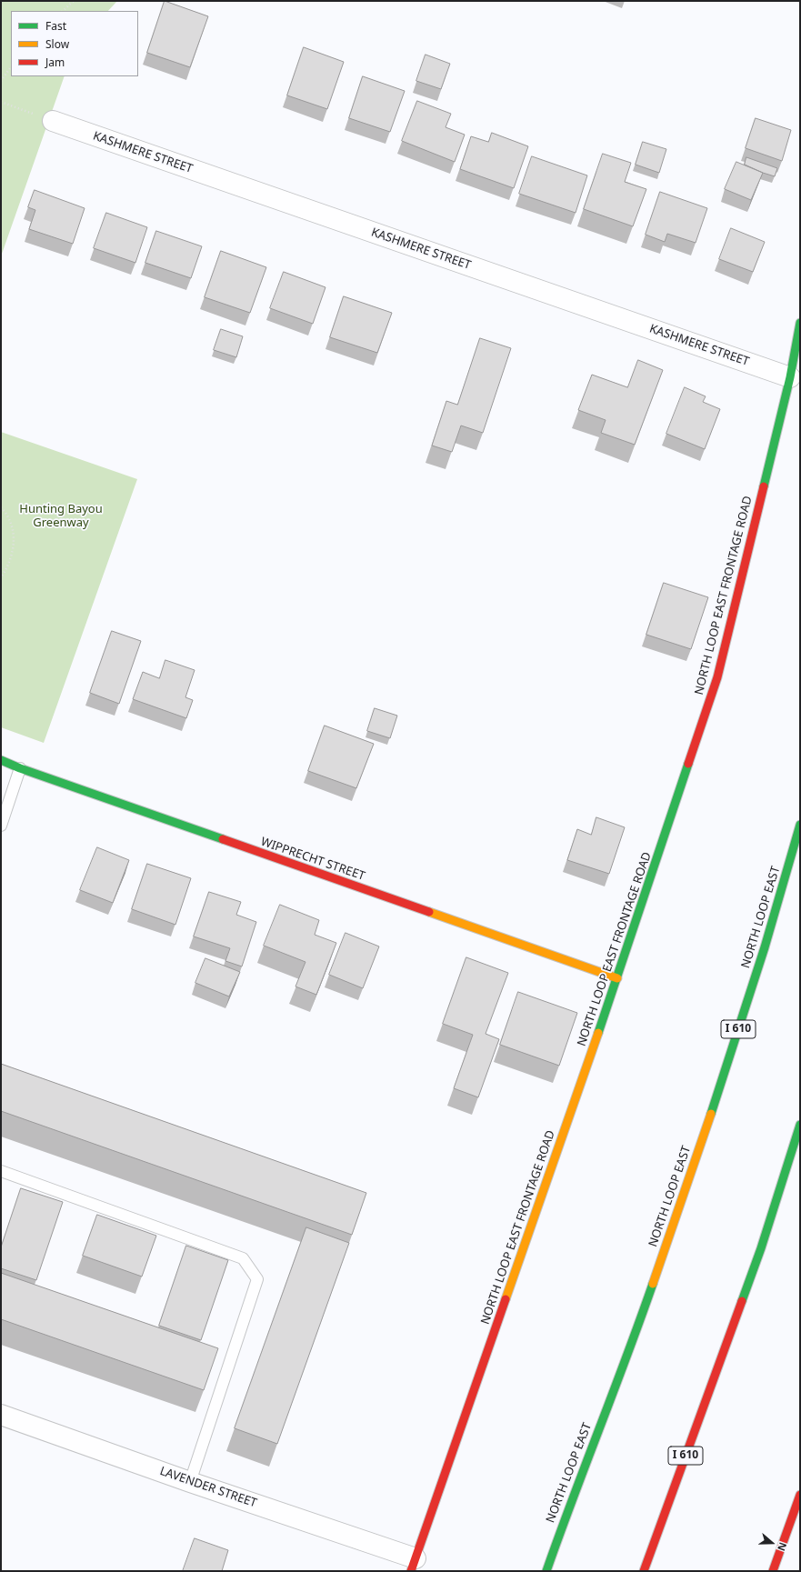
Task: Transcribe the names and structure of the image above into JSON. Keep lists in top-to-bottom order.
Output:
{
  "streets": {
    "main road": [
      "NORTH LOOP EAST FRONTAGE ROAD",
      "WIPPRECHT STREET",
      "NORTH LOOP EAST",
      "I 610"
    ],
    "street": ["KASHMERE STREET", "LAVENDER STREET"]
  },
  "crossings": [
    ["KASHMERE STREET", "NORTH LOOP EAST FRONTAGE ROAD"],
    ["NORTH LOOP EAST FRONTAGE ROAD", "WIPPRECHT STREET"],
    ["NORTH LOOP EAST FRONTAGE ROAD", "LAVENDER STREET"]
  ],
  "parks": ["Hunting Bayou Greenway"],
  "legend": ["Fast", "Slow", "Jam"],
  "north": "right"
}
